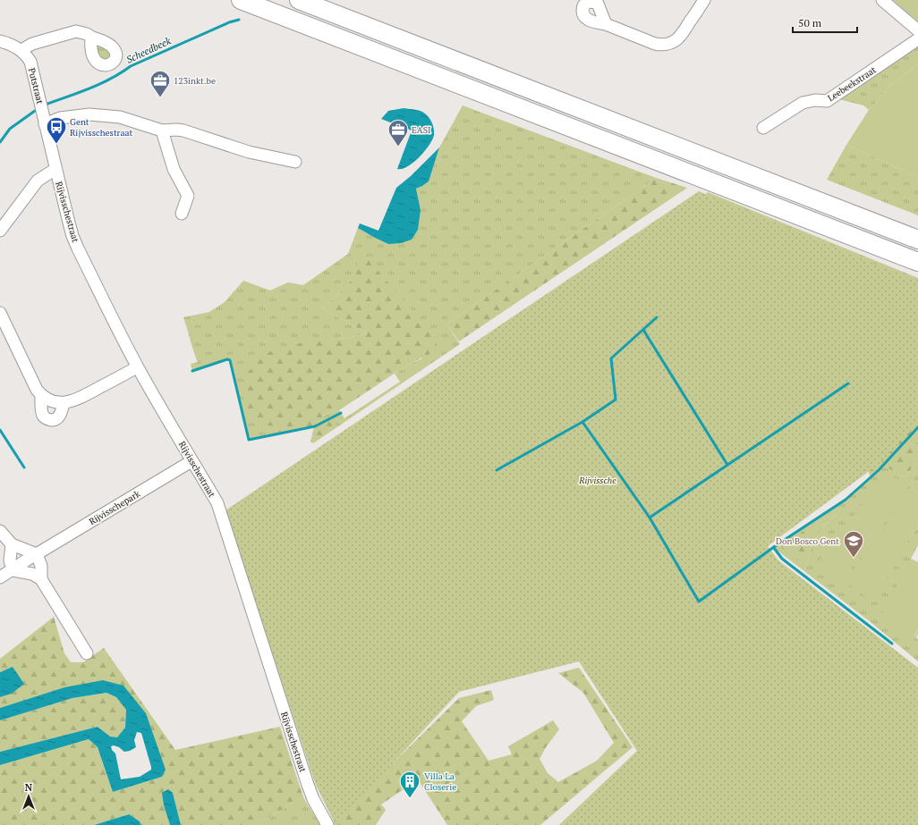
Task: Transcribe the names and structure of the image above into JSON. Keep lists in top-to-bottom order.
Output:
{
  "streets": {
    "street": [
      "Leebeekstraat",
      "Putstraat",
      "Rijvisschestraat",
      "Rijvisschepark"
    ]
  },
  "crossings": [
    ["Putstraat", "Rijvisschestraat"],
    ["Rijvisschestraat", "Rijvisschepark"]
  ],
  "water": ["Scheedbeek"],
  "parks": ["Rijvissche"],
  "places": {
    "office": ["123inkt.be", "EASI"],
    "bus stop": ["Gent Rijvisschestraat"],
    "school or university": ["Don Bosco Gent"],
    "building": ["Villa La Closerie"]
  },
  "scale_bar": "50 m",
  "north": "top"
}
